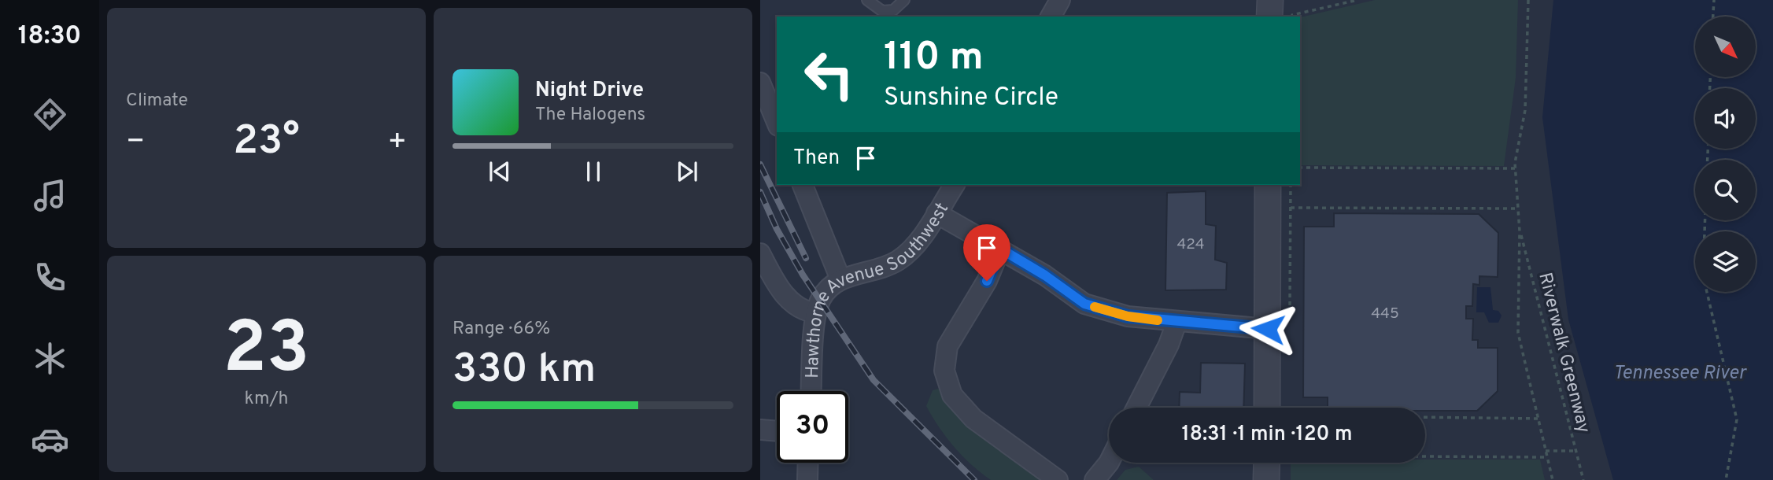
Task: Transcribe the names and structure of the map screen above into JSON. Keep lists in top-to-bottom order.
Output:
{
  "streets": {
    "street": ["Hawthorne Avenue Southwest"],
    "path": ["Riverwalk Greenway"]
  },
  "water": ["Tennessee River"],
  "house_numbers": ["424", "445"],
  "north": "bottom right",
  "page": {
    "tabs": "18:30",
    "tile": [
      "Climate",
      ["23", "km/h"],
      ["Range · 66%", "330 km"]
    ],
    "turn": ["110 m", "Sunshine Circle"],
    "song": ["Night Drive", "The Halogens"],
    "heat": ["−", "23°", "+"],
    "then": "Then",
    "limit": "30",
    "trip": "18:31 · 1 min · 120 m"
  }
}
